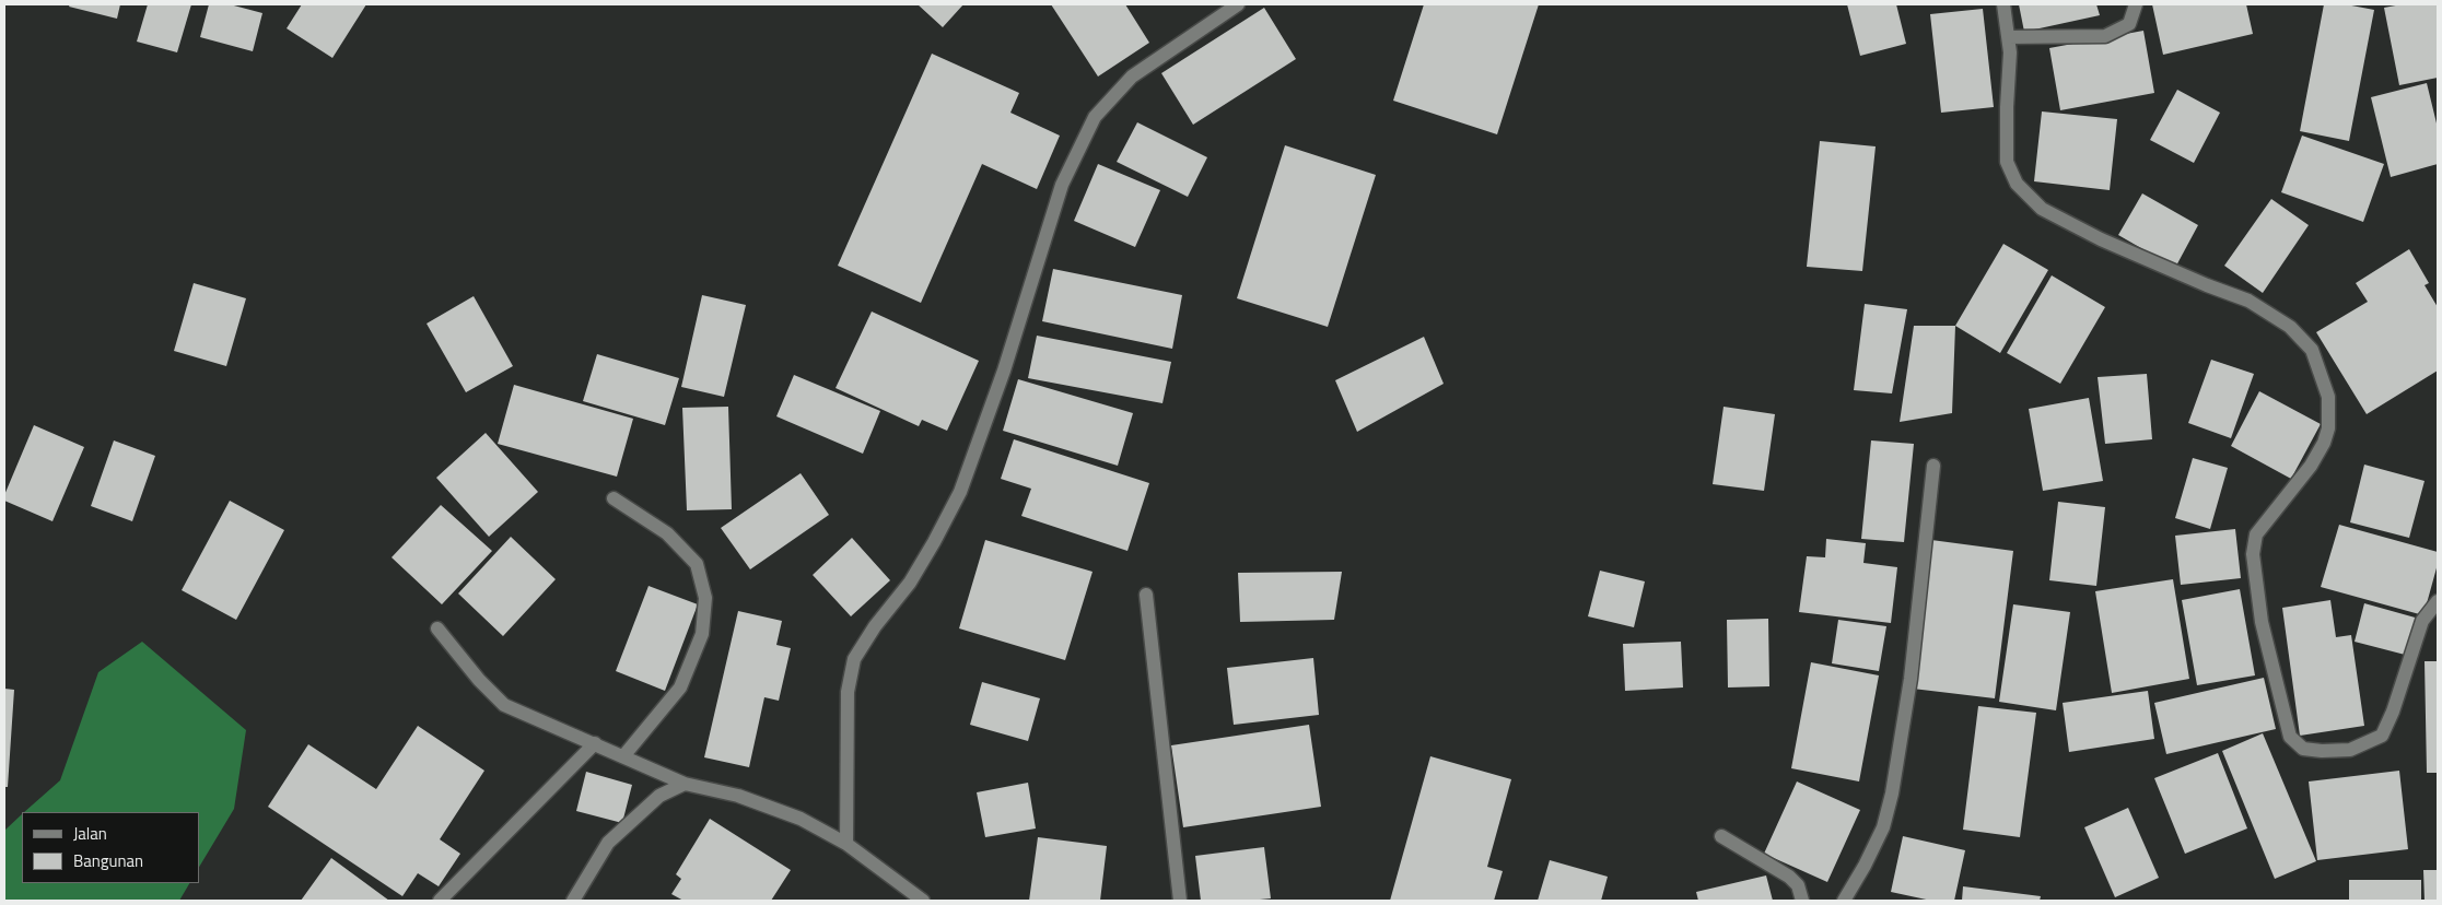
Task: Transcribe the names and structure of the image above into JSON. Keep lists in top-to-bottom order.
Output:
{
  "legend": ["Jalan", "Bangunan"]
}
